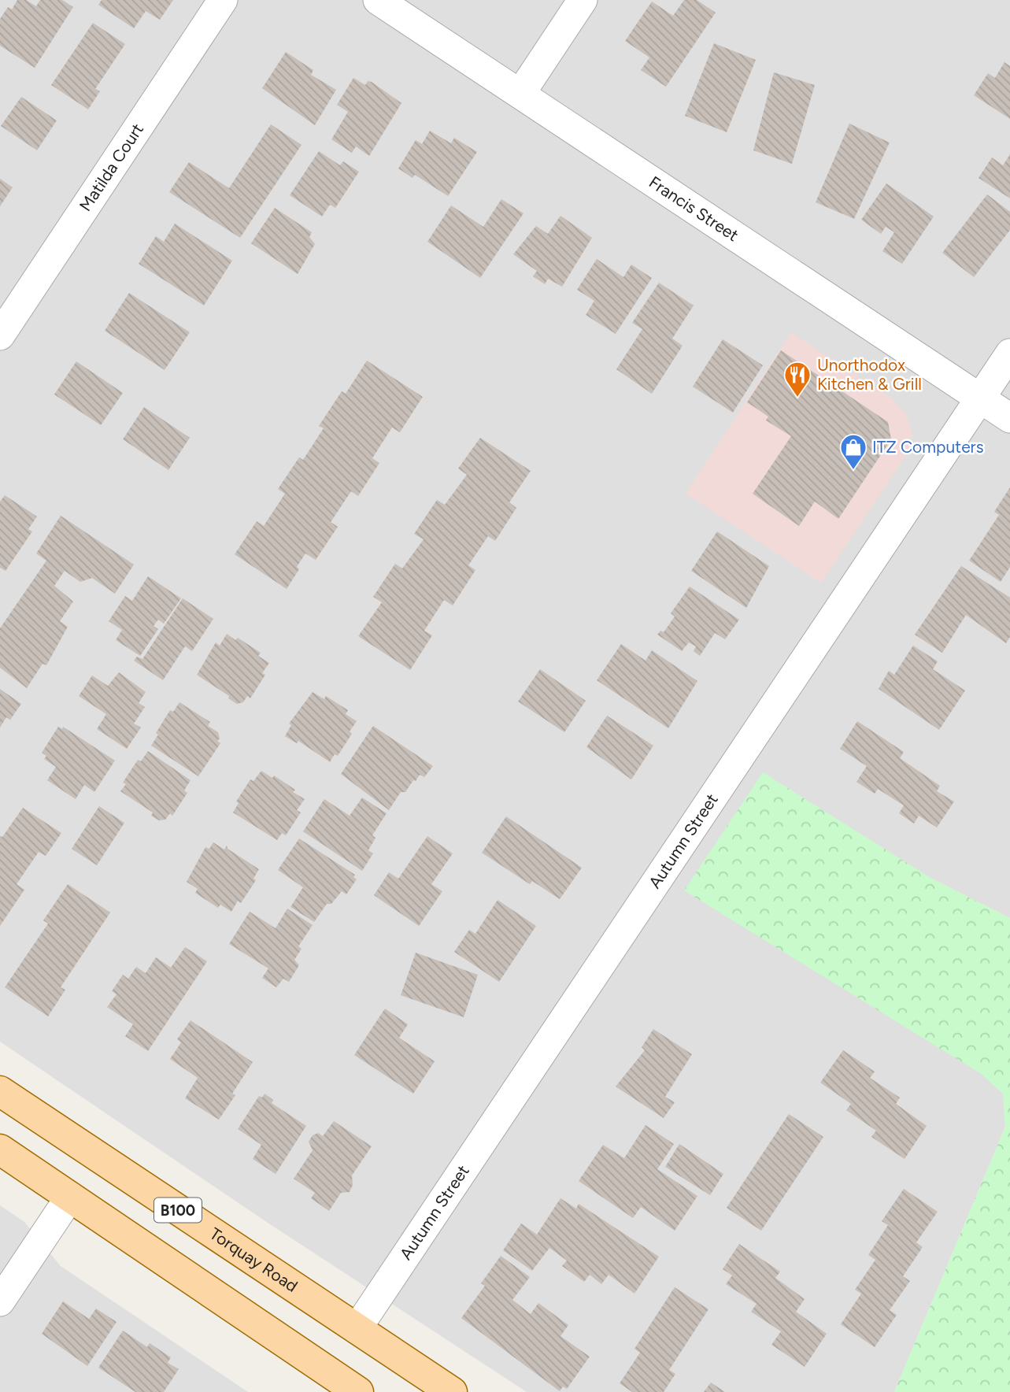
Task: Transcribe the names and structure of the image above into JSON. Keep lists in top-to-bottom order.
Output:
{
  "streets": {
    "main road": ["B100", "Torquay Road"],
    "street": ["Matilda Court", "Francis Street", "Autumn Street"]
  },
  "crossings": [
    ["Francis Street", "Autumn Street"],
    ["Autumn Street", "Torquay Road"]
  ],
  "places": {
    "restaurant": ["Unorthodox Kitchen & Grill"],
    "shop": ["ITZ Computers"]
  }
}
